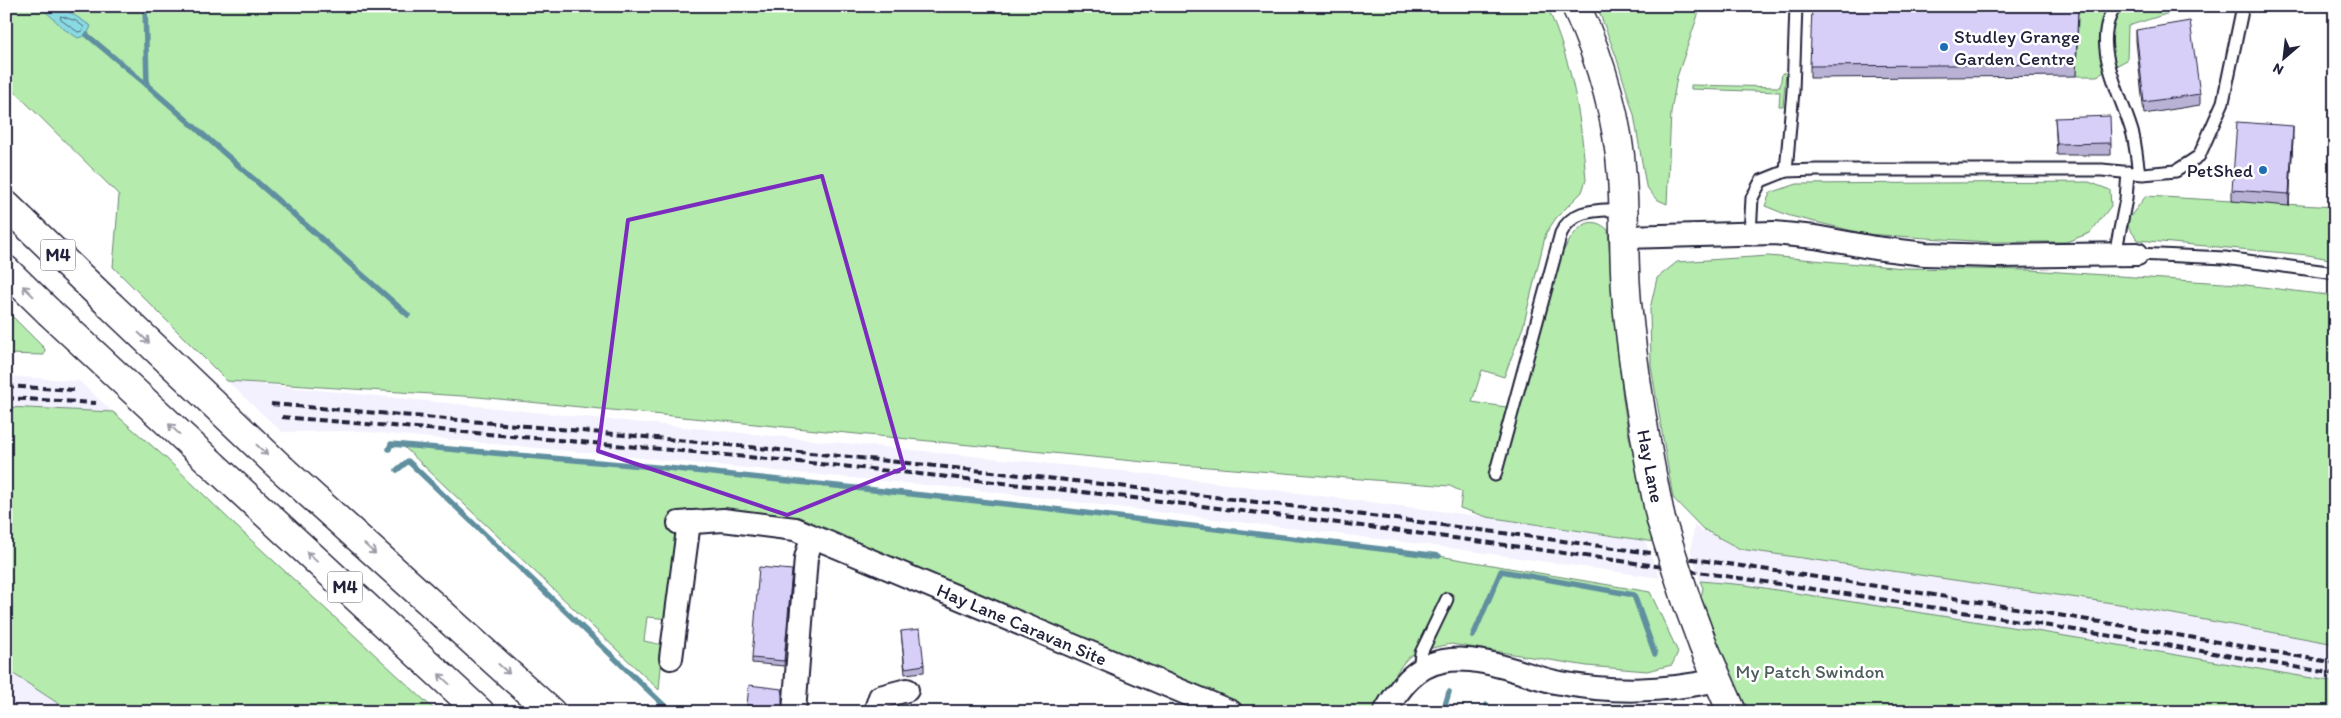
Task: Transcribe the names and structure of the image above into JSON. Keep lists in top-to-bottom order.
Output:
{
  "streets": {
    "main road": ["M4", "Hay Lane"],
    "street": ["Hay Lane Caravan Site"]
  },
  "parks": ["My Patch Swindon"],
  "places": ["Studley Grange Garden Centre", "PetShed"],
  "north": "bottom left"
}
